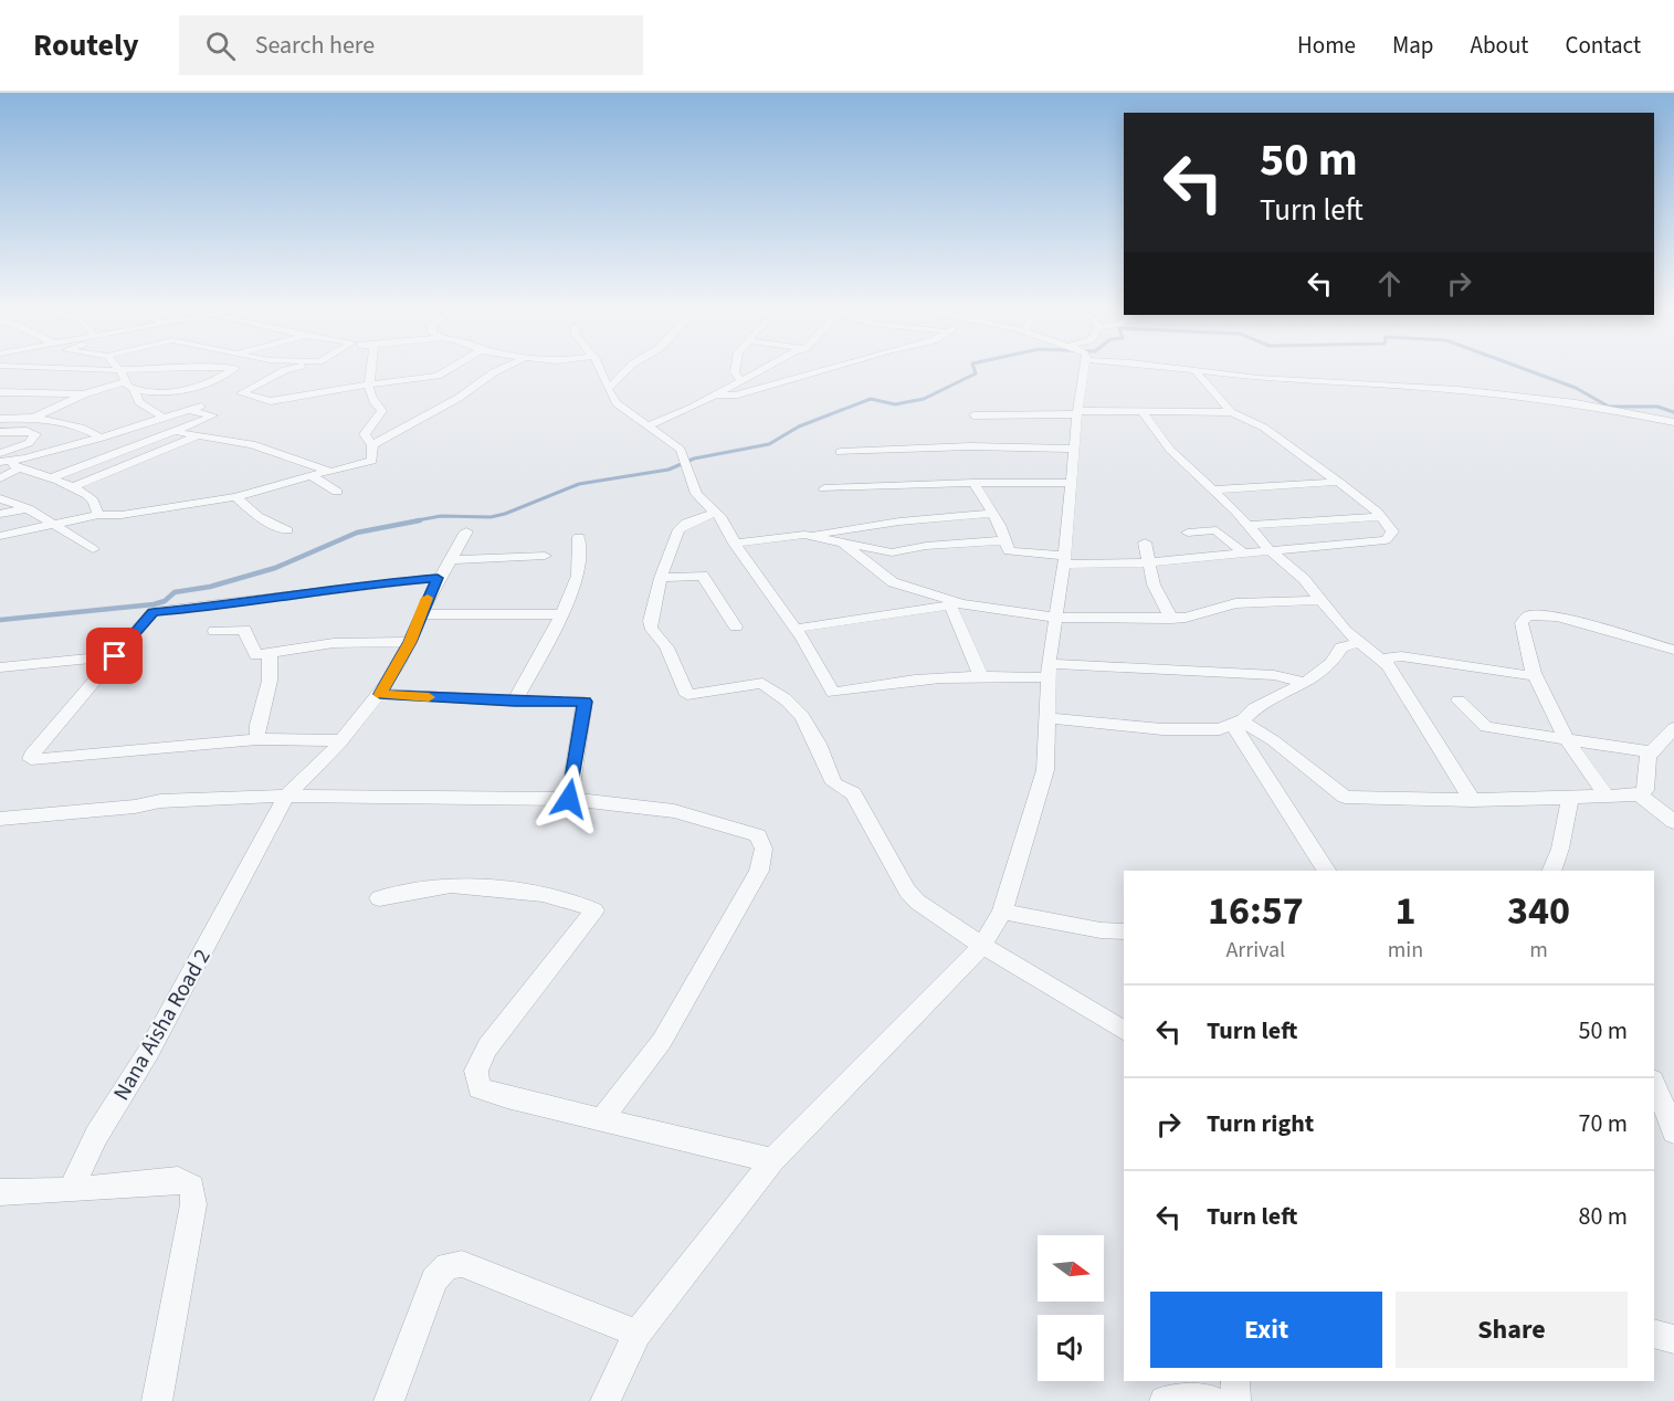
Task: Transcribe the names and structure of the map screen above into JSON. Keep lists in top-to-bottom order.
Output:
{
  "streets": {
    "street": ["Nana Aisha Road 2"]
  },
  "north": "right",
  "page": {
    "header": "Routely",
    "search": "Search here",
    "nav": [
      "Home",
      "Map",
      "About",
      "Contact"
    ],
    "turn": ["50 m", "Turn left"],
    "eta": [
      "16:57",
      "Arrival",
      "1",
      "min",
      "340",
      "m"
    ],
    "list": [
      {
        "name": "Turn left",
        "value": "50 m"
      },
      {
        "name": "Turn right",
        "value": "70 m"
      },
      {
        "name": "Turn left",
        "value": "80 m"
      }
    ],
    "buttons": ["Exit", "Share"]
  }
}
